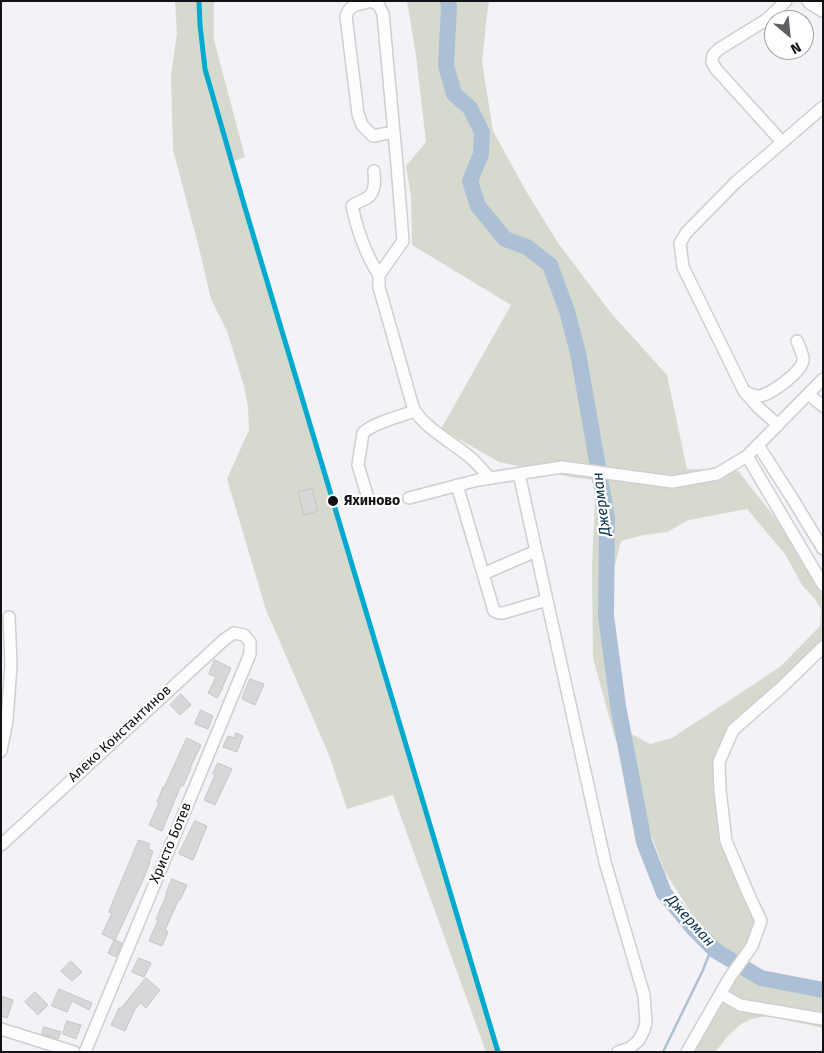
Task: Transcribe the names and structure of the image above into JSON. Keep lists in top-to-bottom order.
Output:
{
  "streets": {
    "street": ["Алеко Константинов", "Христо Ботев"]
  },
  "crossings": [
    ["Алеко Константинов", "Христо Ботев"]
  ],
  "water": ["Джерман"],
  "places": ["Яхиново"],
  "north": "bottom right"
}
